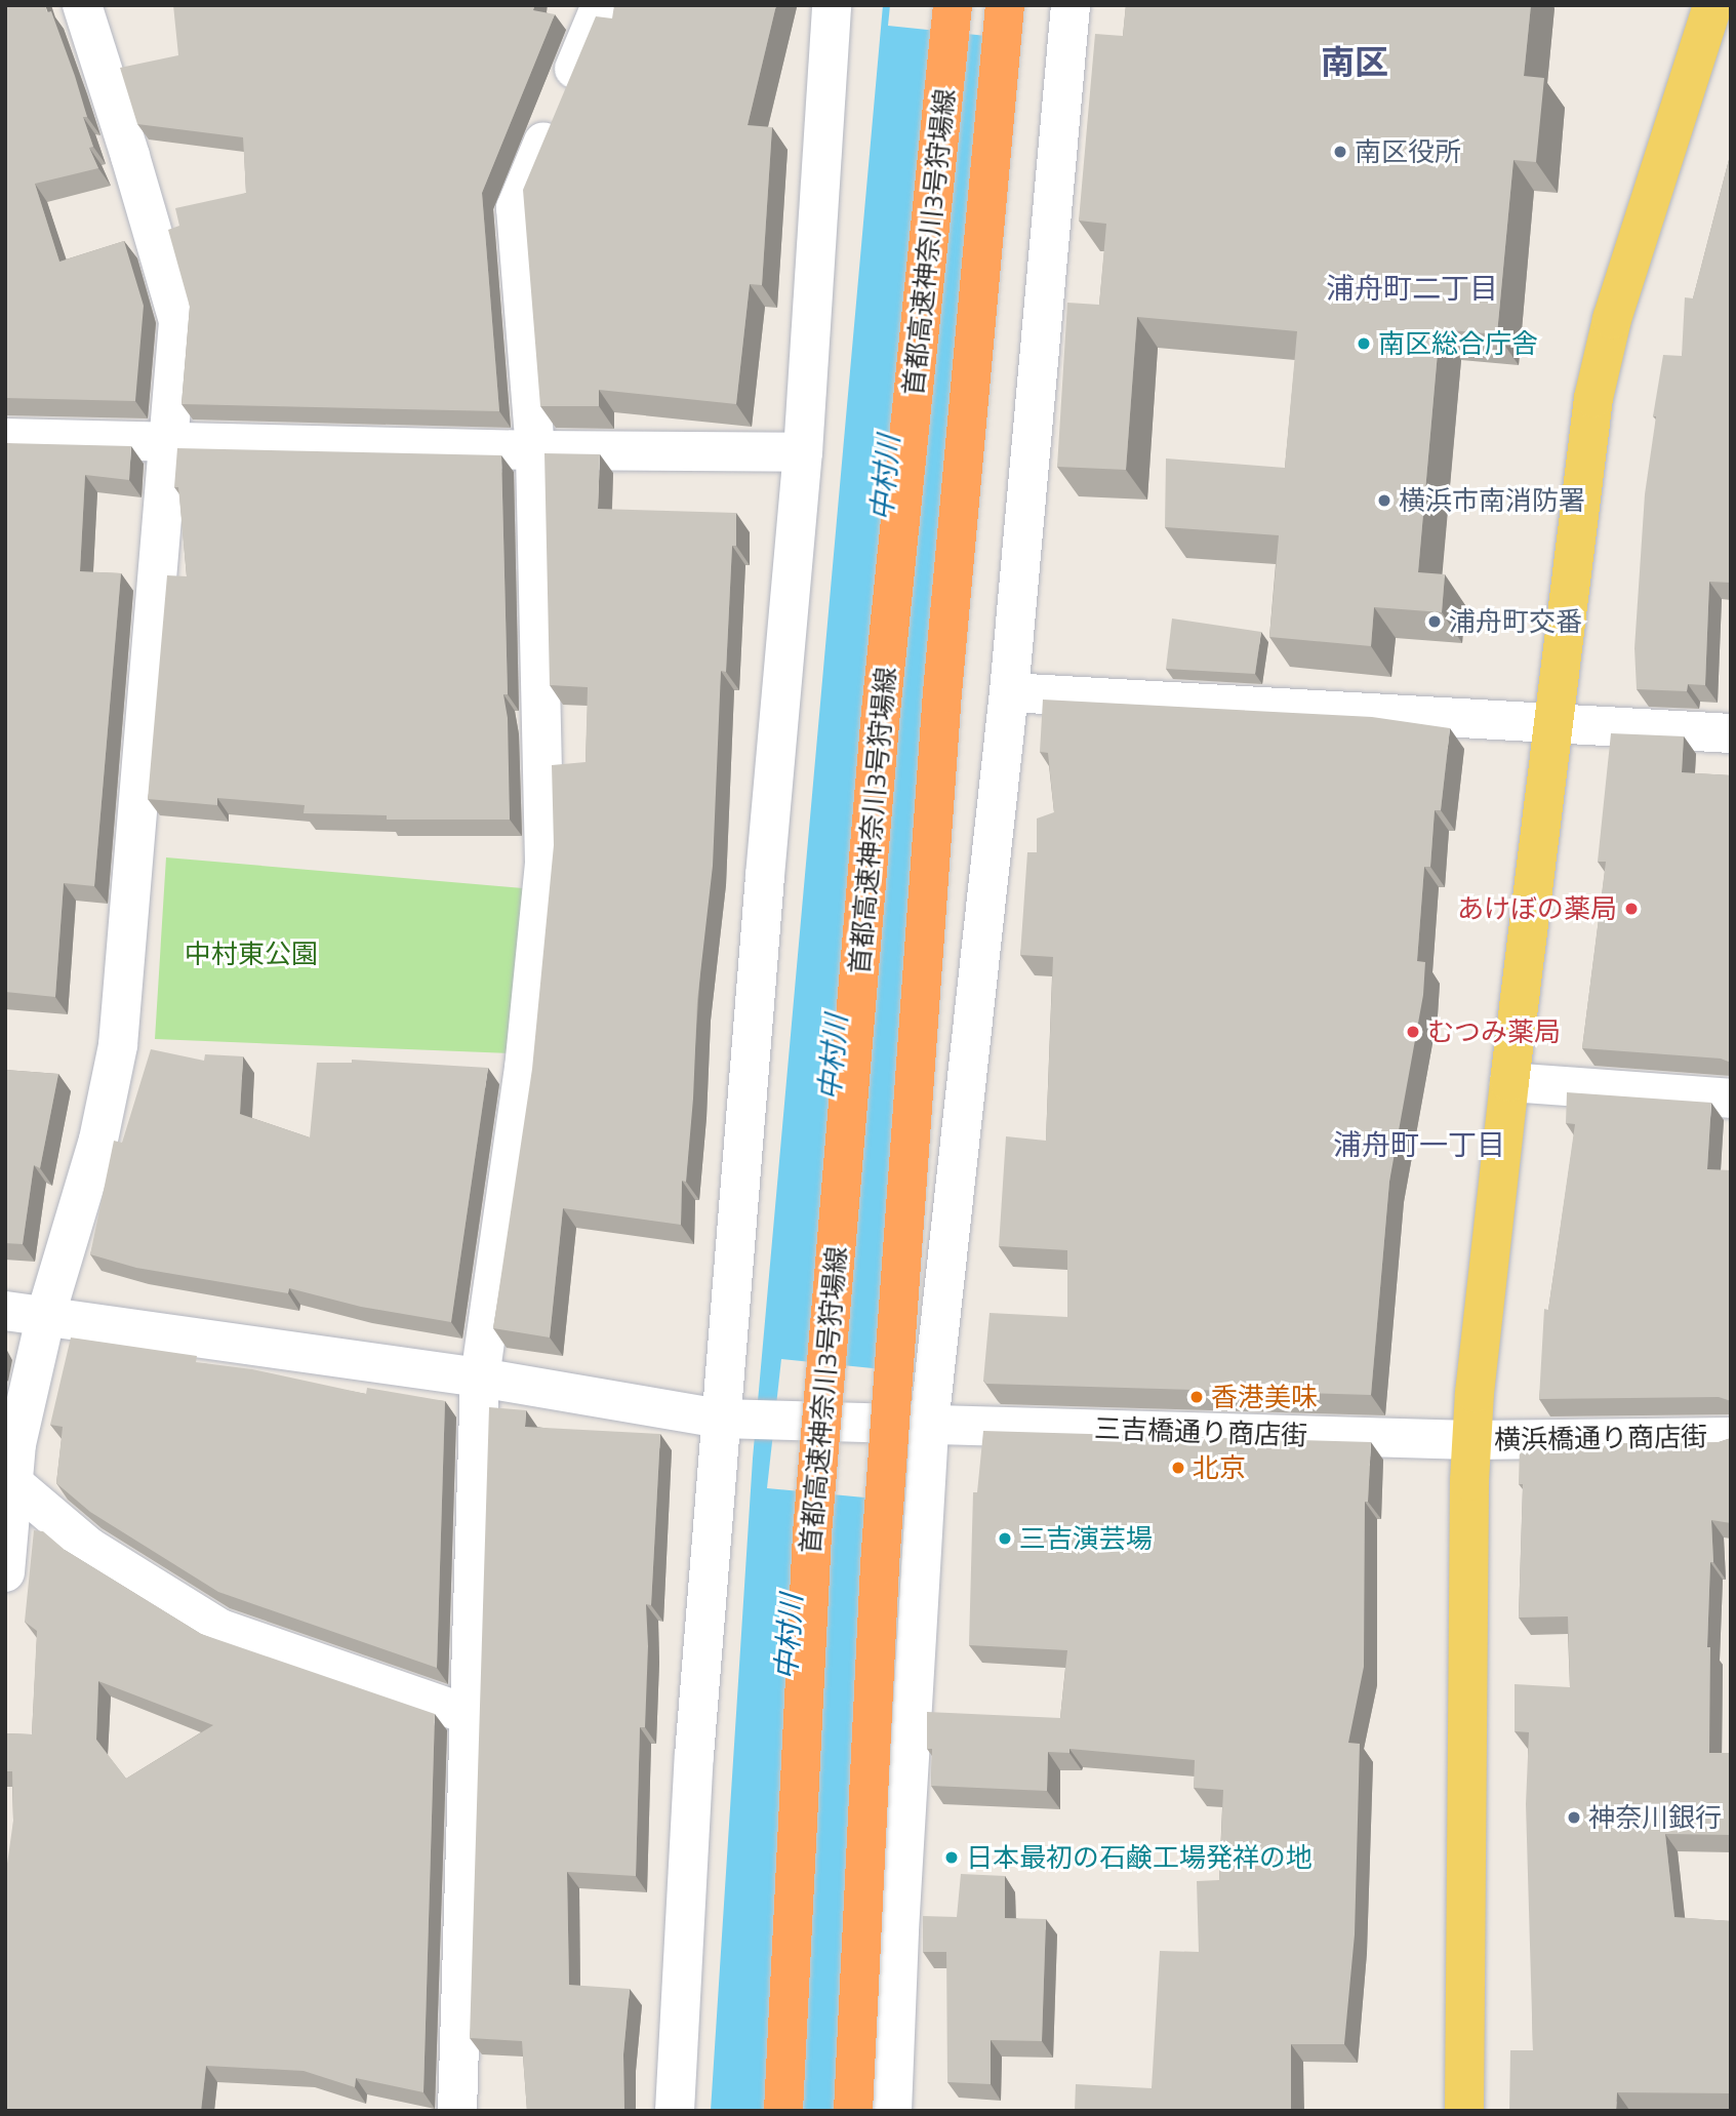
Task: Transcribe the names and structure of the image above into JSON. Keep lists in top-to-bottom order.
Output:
{
  "streets": {
    "highway": ["首都高速神奈川3号狩場線"],
    "street": ["三吉橋通り商店街", "横浜橋通り商店街"]
  },
  "crossings": [
    ["三吉橋通り商店街", "横浜橋通り商店街"]
  ],
  "districts": ["南区", "浦舟町二丁目", "浦舟町一丁目"],
  "water": ["中村川"],
  "parks": ["中村東公園"],
  "places": [
    "南区役所",
    "南区総合庁舎",
    "横浜市南消防署",
    "浦舟町交番",
    "あけぼの薬局",
    "むつみ薬局",
    "香港美味",
    "北京",
    "三吉演芸場",
    "神奈川銀行",
    "日本最初の石鹸工場発祥の地"
  ]
}
